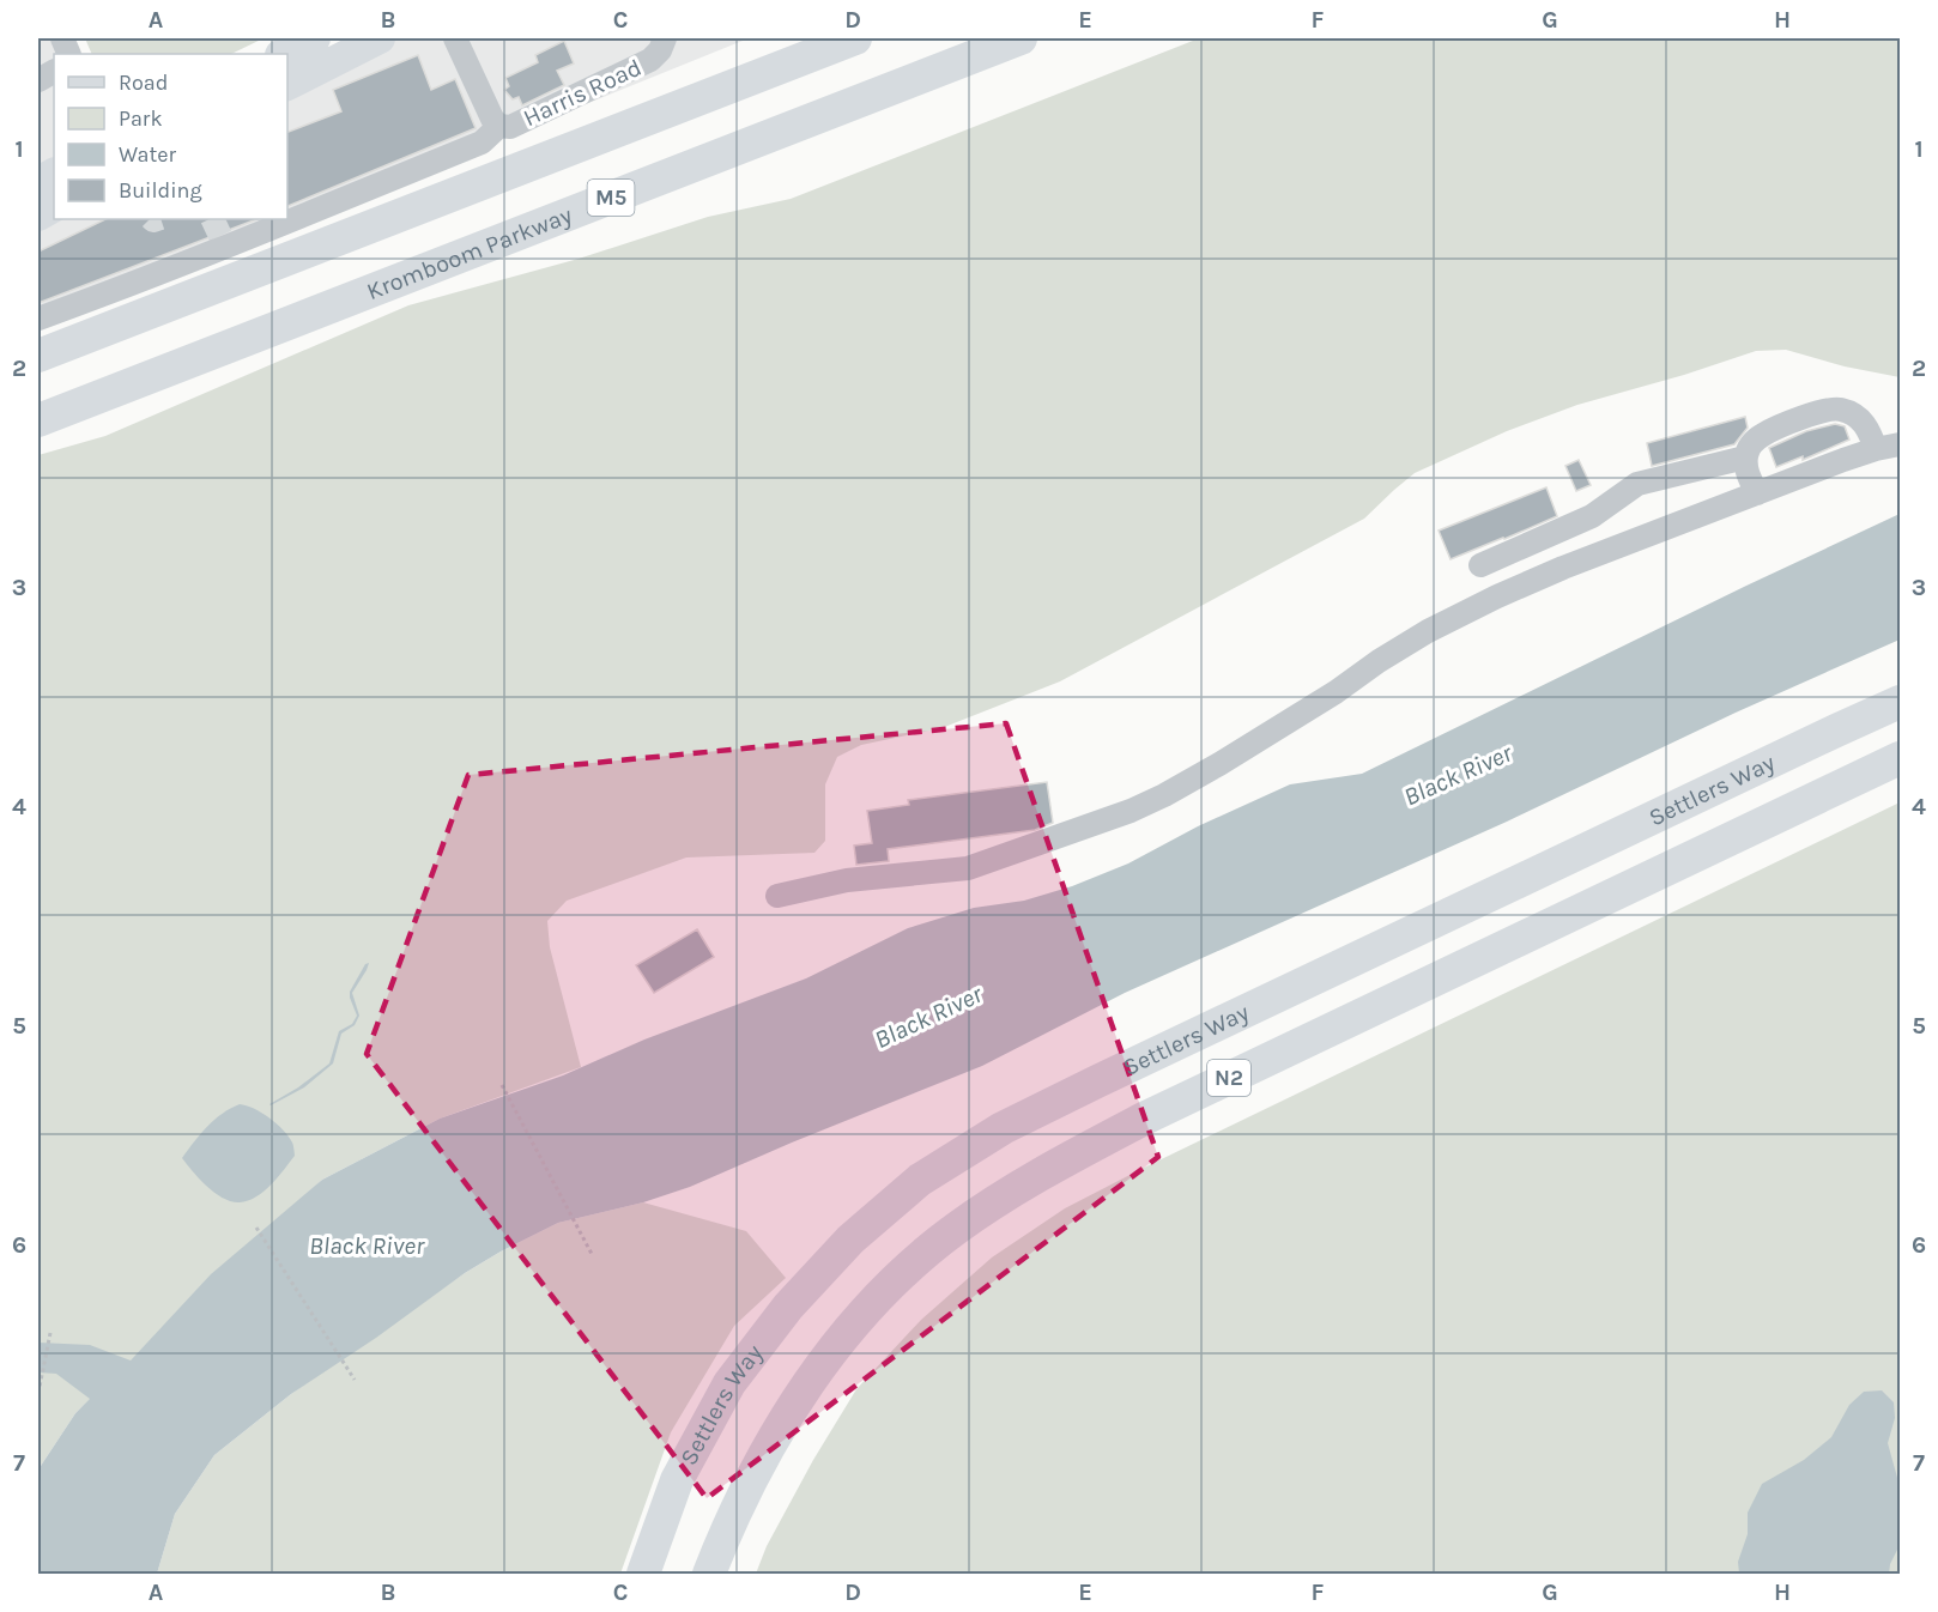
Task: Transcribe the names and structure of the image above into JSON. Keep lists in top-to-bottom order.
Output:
{
  "streets": {
    "highway": [
      "M5",
      "Kromboom Parkway",
      "Settlers Way",
      "N2"
    ],
    "street": ["Harris Road"]
  },
  "water": ["Black River"],
  "legend": [
    "Road",
    "Park",
    "Water",
    "Building"
  ],
  "grid": {
    "columns": [
      "A",
      "B",
      "C",
      "D",
      "E",
      "F",
      "G",
      "H"
    ],
    "rows": [
      "1",
      "2",
      "3",
      "4",
      "5",
      "6",
      "7"
    ]
  }
}
